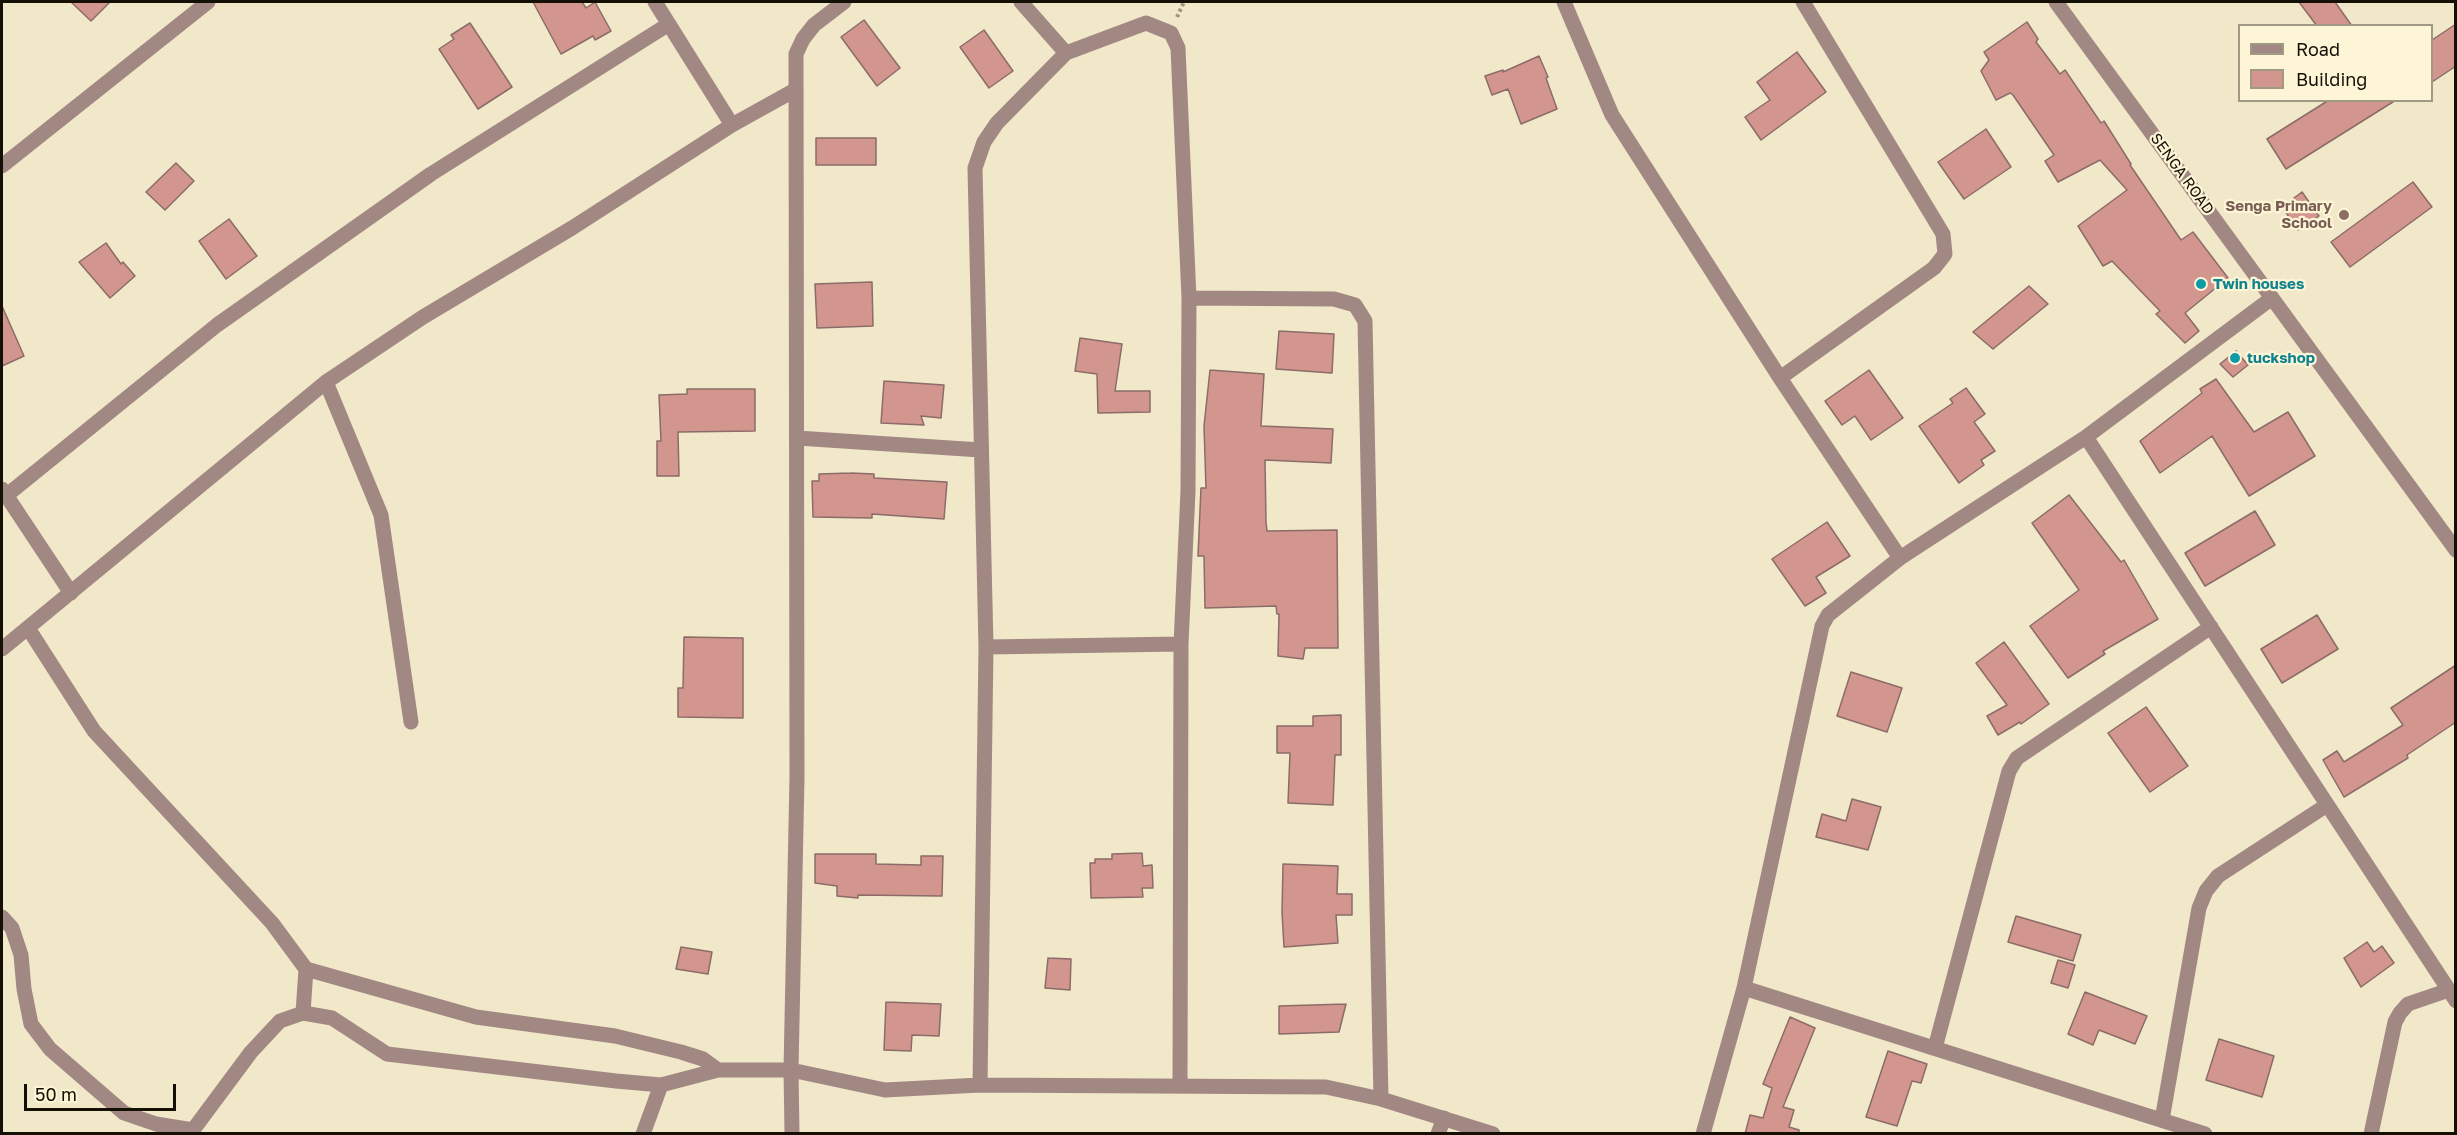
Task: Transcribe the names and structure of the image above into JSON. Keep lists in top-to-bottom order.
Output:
{
  "streets": {
    "street": ["SENGA ROAD"]
  },
  "places": ["Senga Primary School", "Twin houses", "tuckshop"],
  "legend": ["Road", "Building"],
  "scale_bar": "50 m"
}
